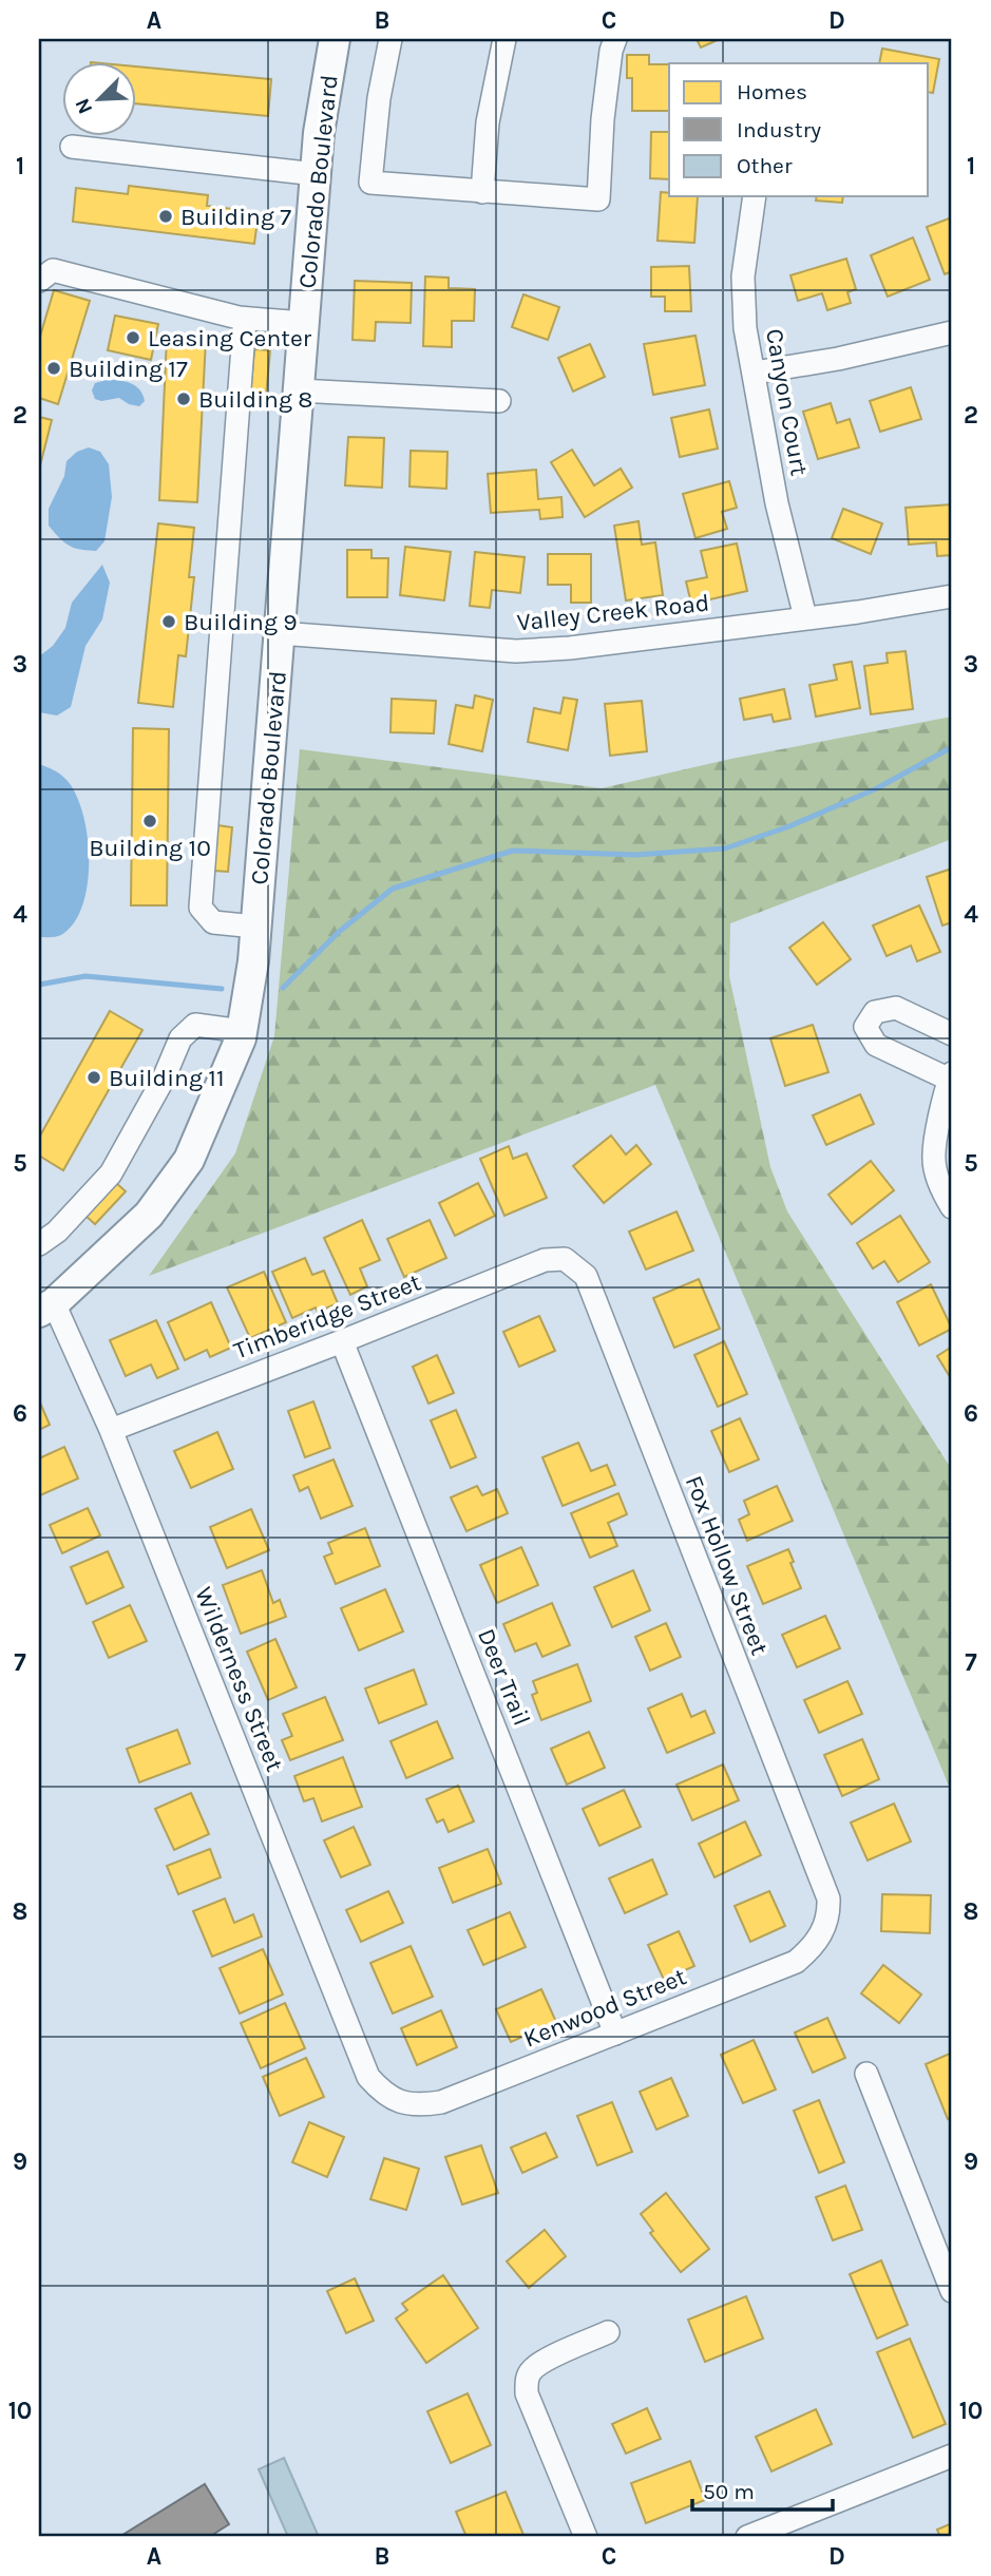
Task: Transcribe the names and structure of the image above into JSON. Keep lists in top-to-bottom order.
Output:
{
  "streets": {
    "main road": ["Colorado Boulevard"],
    "street": [
      "Canyon Court",
      "Valley Creek Road",
      "Timberidge Street",
      "Fox Hollow Street",
      "Deer Trail",
      "Wilderness Street",
      "Kenwood Street"
    ]
  },
  "crossings": [
    ["Colorado Boulevard", "Valley Creek Road"],
    ["Colorado Boulevard", "Wilderness Street"],
    ["Canyon Court", "Valley Creek Road"],
    ["Timberidge Street", "Fox Hollow Street"],
    ["Timberidge Street", "Deer Trail"],
    ["Timberidge Street", "Wilderness Street"],
    ["Fox Hollow Street", "Kenwood Street"],
    ["Deer Trail", "Kenwood Street"],
    ["Wilderness Street", "Kenwood Street"]
  ],
  "places": [
    "Building 7",
    "Leasing Center",
    "Building 17",
    "Building 8",
    "Building 9",
    "Building 10",
    "Building 11"
  ],
  "legend": ["Homes", "Industry", "Other"],
  "scale_bar": "50 m",
  "north": "bottom left",
  "grid": {
    "columns": [
      "A",
      "B",
      "C",
      "D"
    ],
    "rows": [
      "1",
      "2",
      "3",
      "4",
      "5",
      "6",
      "7",
      "8",
      "9",
      "10"
    ]
  }
}
